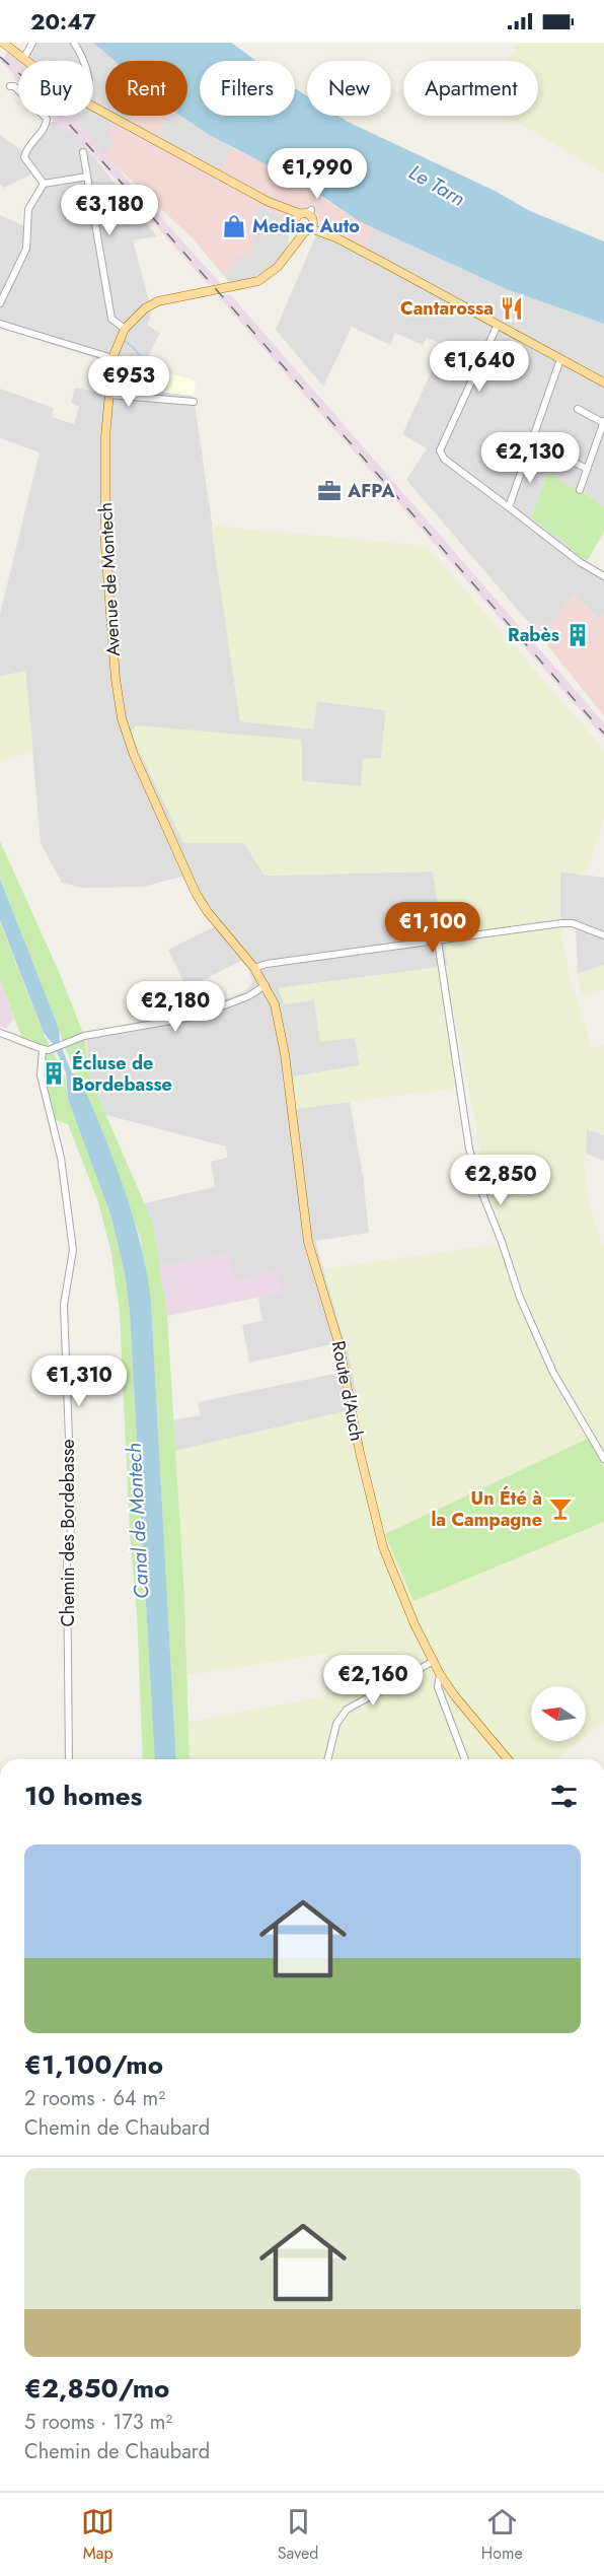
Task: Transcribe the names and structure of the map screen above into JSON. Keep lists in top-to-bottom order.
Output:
{
  "streets": {
    "main road": ["Avenue de Montech", "Route d'Auch"],
    "street": ["Chemin des Bordebasse"]
  },
  "crossings": [
    ["Avenue de Montech", "Route d'Auch"]
  ],
  "water": ["Le Tarn", "Canal de Montech"],
  "places": {
    "shop": ["Mediac Auto"],
    "restaurant": ["Cantarossa"],
    "office": ["AFPA"],
    "building": ["Rabès", "Écluse de Bordebasse"],
    "bar": ["Un Été à la Campagne"]
  },
  "north": "left",
  "page": {
    "status": "20:47",
    "chip": [
      "Buy",
      "Rent",
      "Filters",
      "New",
      "Apartment"
    ],
    "price": [
      "€1,990",
      "€3,180",
      "€1,640",
      "€953",
      "€2,130",
      "€1,100",
      "€2,180",
      "€2,850",
      "€1,310",
      "€2,160"
    ],
    "heading": "10 homes",
    "list": [
      {
        "name": "€1,100/mo",
        "note": "2 rooms · 64 m² · Chemin de Chaubard"
      },
      {
        "name": "€2,850/mo",
        "note": "5 rooms · 173 m² · Chemin de Chaubard"
      }
    ],
    "tabs": ["Map", "Saved", "Home"]
  }
}
